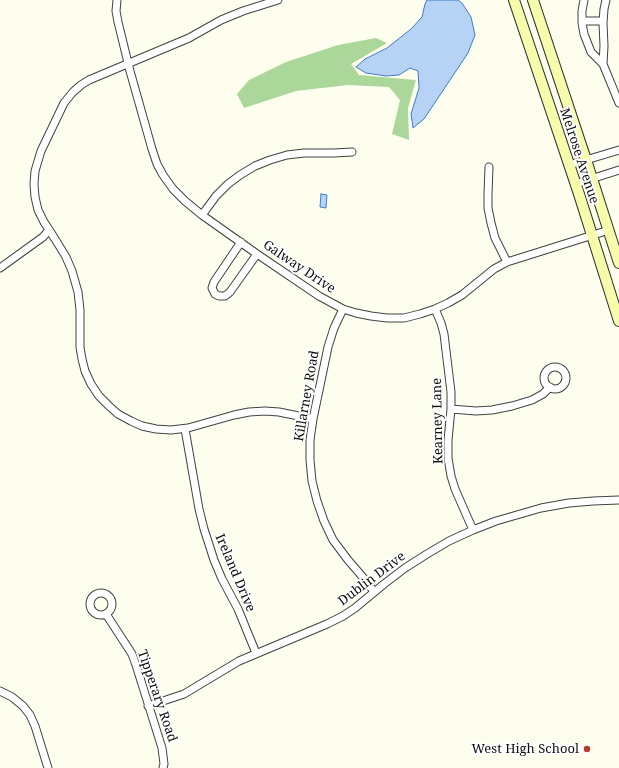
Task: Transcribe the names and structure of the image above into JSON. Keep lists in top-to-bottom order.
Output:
{
  "streets": {
    "main road": ["Melrose Avenue"],
    "street": [
      "Galway Drive",
      "Killarney Road",
      "Kearney Lane",
      "Ireland Drive",
      "Dublin Drive",
      "Tipperary Road"
    ]
  },
  "crossings": [
    ["Melrose Avenue", "Galway Drive"],
    ["Galway Drive", "Killarney Road"],
    ["Galway Drive", "Kearney Lane"],
    ["Killarney Road", "Dublin Drive"],
    ["Kearney Lane", "Dublin Drive"],
    ["Ireland Drive", "Dublin Drive"],
    ["Dublin Drive", "Tipperary Road"]
  ],
  "places": ["West High School"]
}
